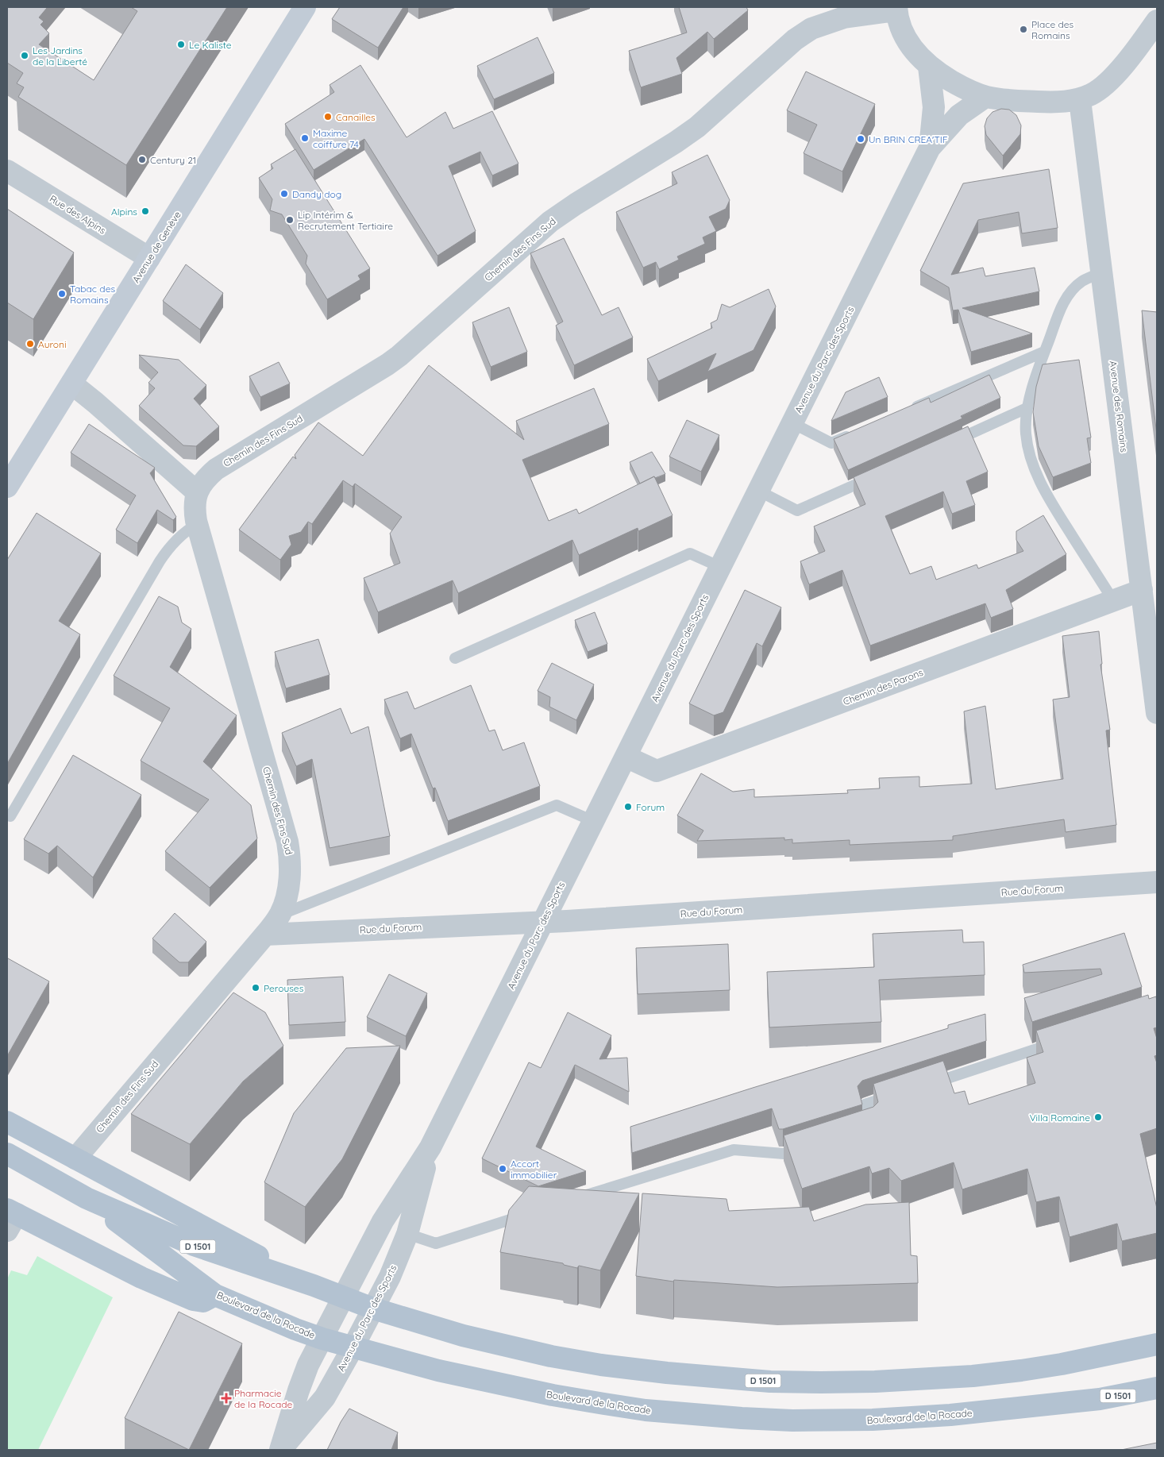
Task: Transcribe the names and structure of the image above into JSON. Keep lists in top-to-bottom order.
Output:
{
  "streets": {
    "main road": ["Avenue de Genève", "D 1501", "Boulevard de la Rocade"],
    "street": [
      "Rue des Alpins",
      "Chemin des Fins Sud",
      "Avenue du Parc des Sports",
      "Avenue des Romains",
      "Chemin des Parons",
      "Rue du Forum"
    ]
  },
  "crossings": [
    ["Rue des Alpins", "Avenue de Genève"],
    ["Chemin des Fins Sud", "Rue du Forum"],
    ["Avenue du Parc des Sports", "Chemin des Parons"],
    ["Avenue du Parc des Sports", "Rue du Forum"],
    ["Avenue du Parc des Sports", "Boulevard de la Rocade"],
    ["Avenue des Romains", "Chemin des Parons"]
  ],
  "places": {
    "other": [
      "Place des Romains",
      "Le Kaliste",
      "Les Jardins de la Liberté",
      "Canailles",
      "Maxime coiffure 74",
      "Un BRIN CREA'TIF",
      "Century 21",
      "Dandy dog",
      "Alpins",
      "Lip Intérim & Recrutement Tertiaire",
      "Tabac des Romains",
      "Auroni",
      "Forum",
      "Perouses",
      "Villa Romaine",
      "Accort immobilier"
    ],
    "health": ["Pharmacie de la Rocade"]
  }
}
